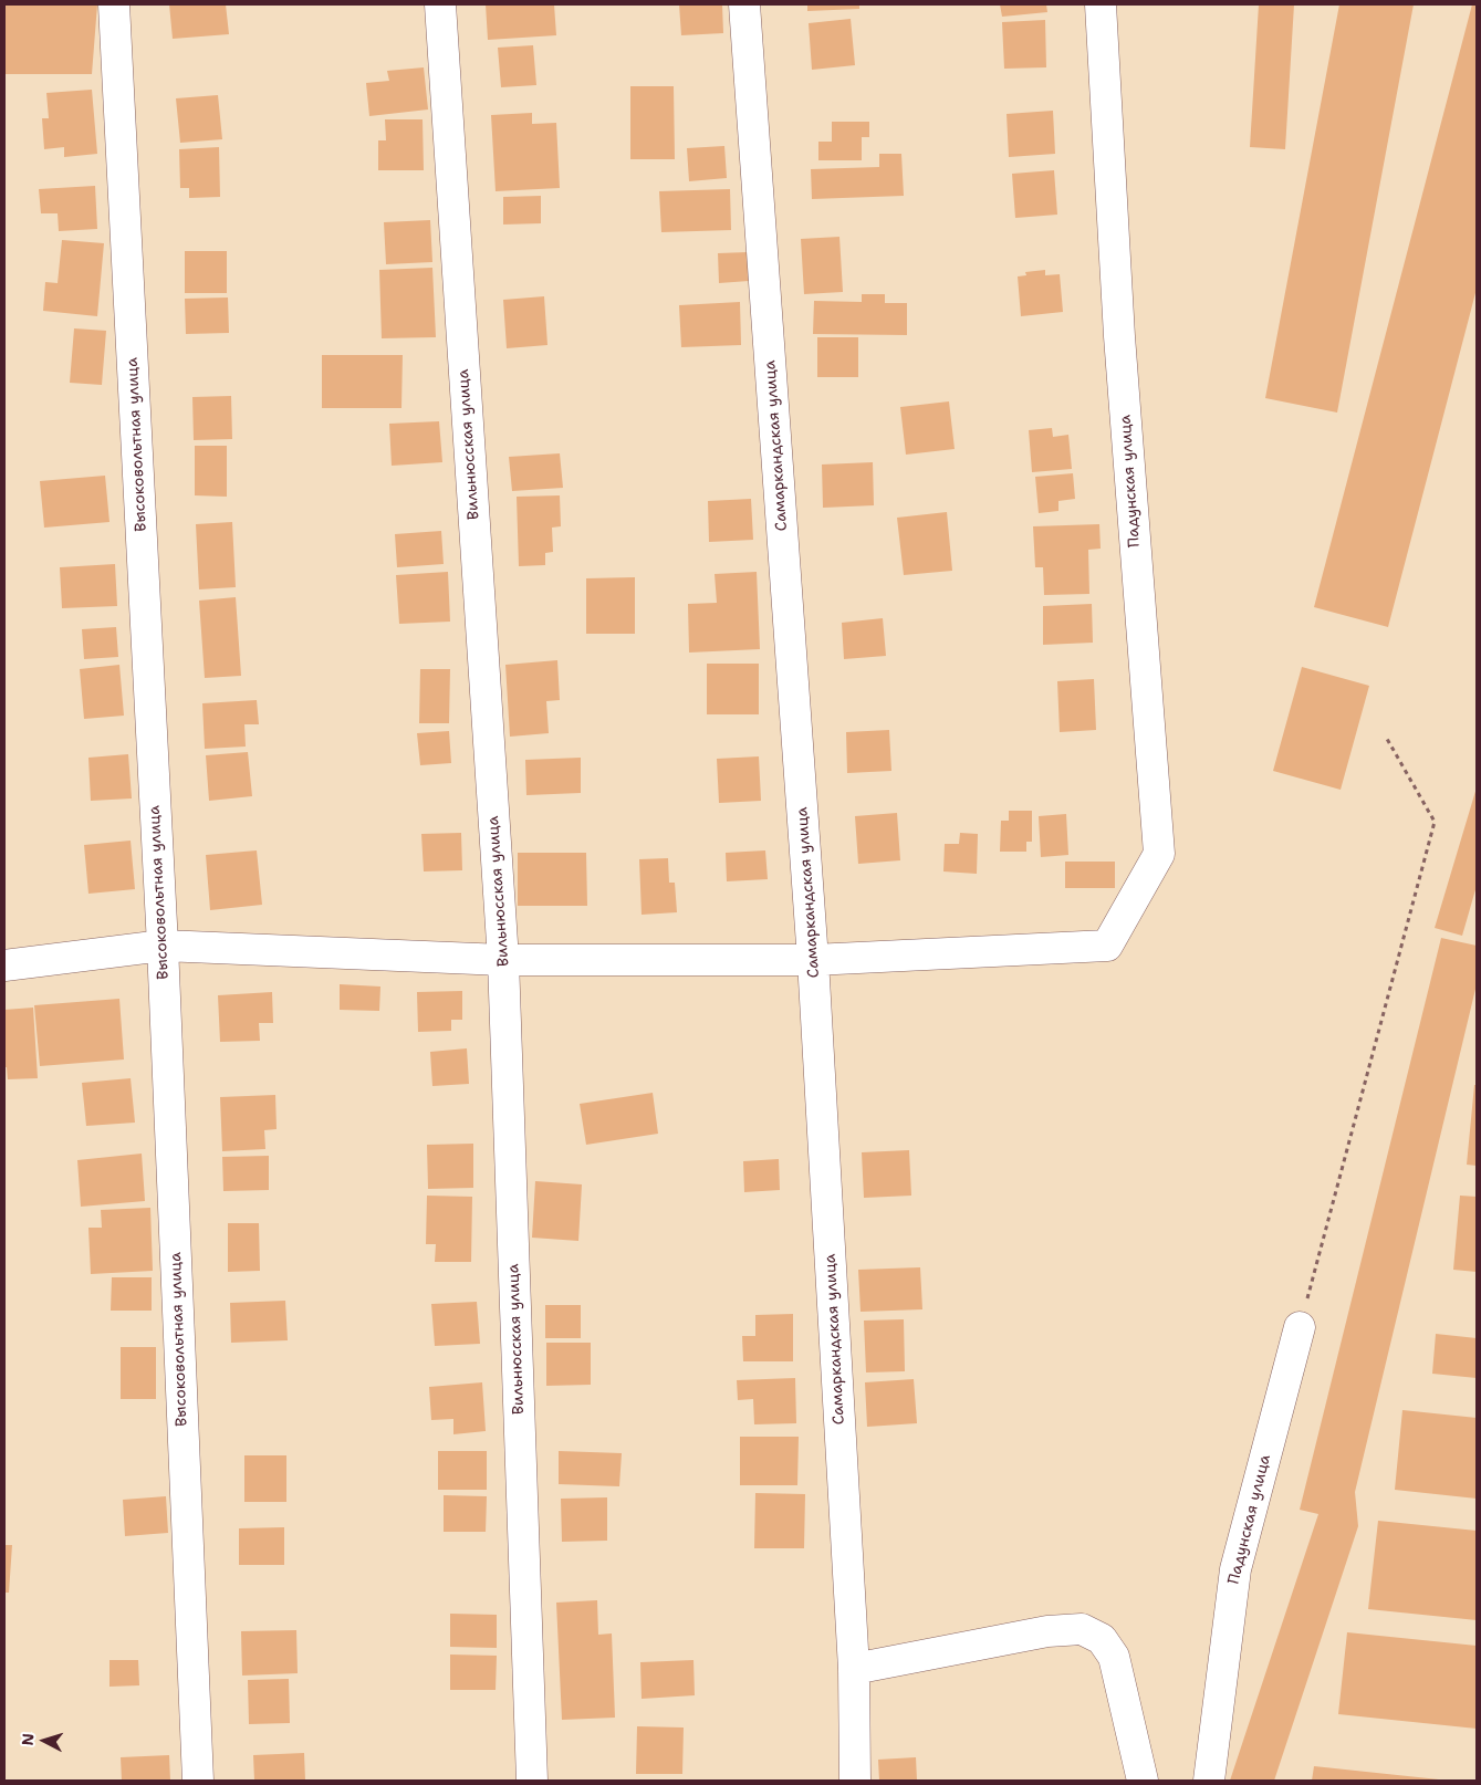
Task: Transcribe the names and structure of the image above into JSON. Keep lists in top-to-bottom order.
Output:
{
  "streets": {
    "street": [
      "Высоковольтная улица",
      "Вильнюсская улица",
      "Самаркандская улица",
      "Падунская улица"
    ]
  },
  "crossings": [
    ["Самаркандская улица", "Падунская улица"]
  ],
  "north": "left"
}
